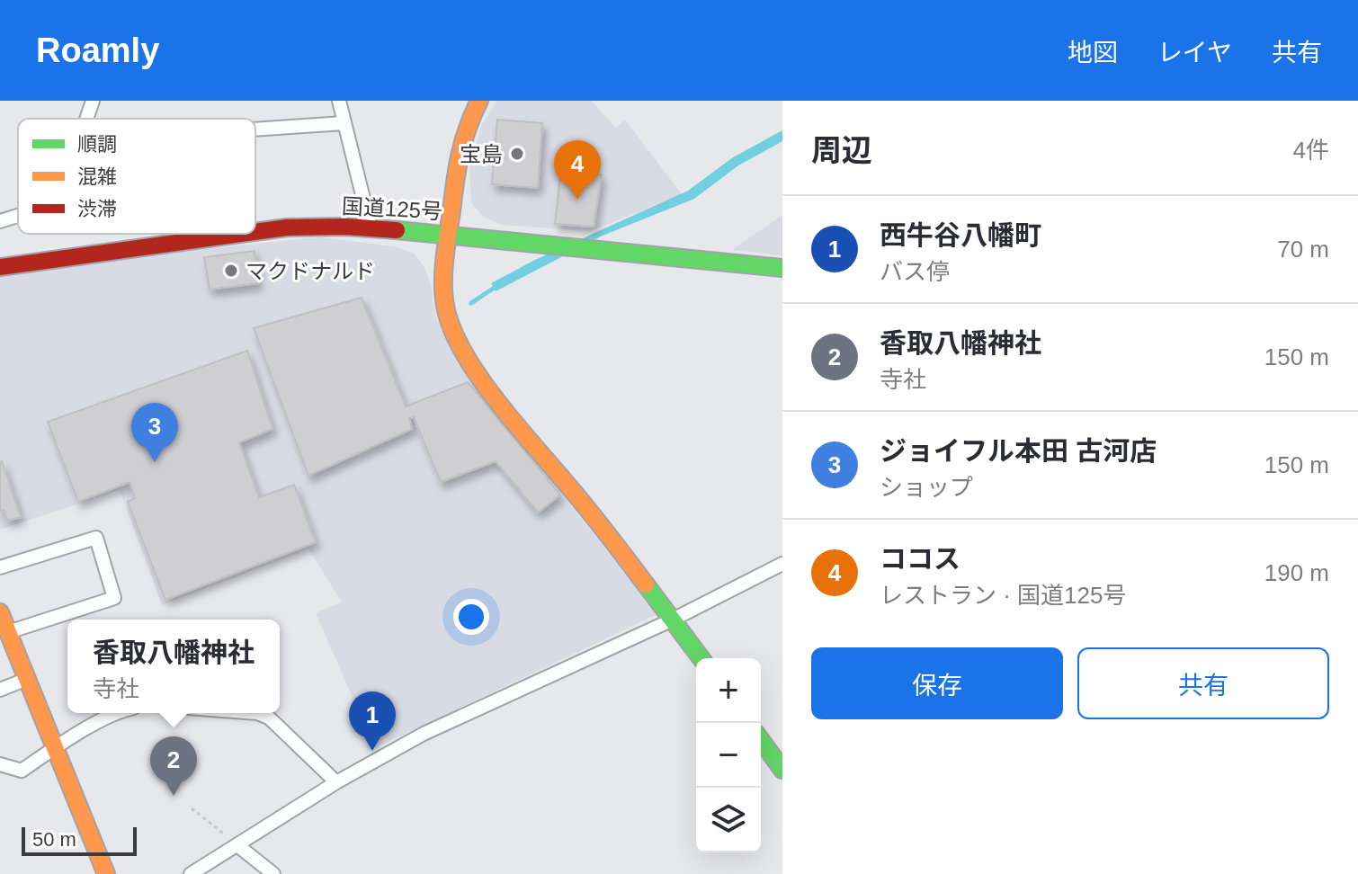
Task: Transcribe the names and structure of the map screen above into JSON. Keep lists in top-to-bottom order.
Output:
{
  "streets": {
    "main road": ["国道125号"]
  },
  "places": ["宝島", "マクドナルド"],
  "legend": ["順調", "混雑", "渋滞"],
  "scale_bar": "50 m",
  "page": {
    "header": "Roamly",
    "nav": ["地図", "レイヤ", "共有"],
    "heading": ["周辺", "4件"],
    "pins": [
      "4",
      "3",
      "1",
      "2"
    ],
    "list": [
      {
        "mark": "1",
        "name": "西牛谷八幡町",
        "note": "バス停",
        "value": "70 m"
      },
      {
        "mark": "2",
        "name": "香取八幡神社",
        "note": "寺社",
        "value": "150 m"
      },
      {
        "mark": "3",
        "name": "ジョイフル本田 古河店",
        "note": "ショップ",
        "value": "150 m"
      },
      {
        "mark": "4",
        "name": "ココス",
        "note": "レストラン · 国道125号",
        "value": "190 m"
      }
    ],
    "popup": ["香取八幡神社", "寺社"],
    "buttons": ["保存", "共有"],
    "map_buttons": ["+", "−"],
    "scale": "50 m"
  }
}
